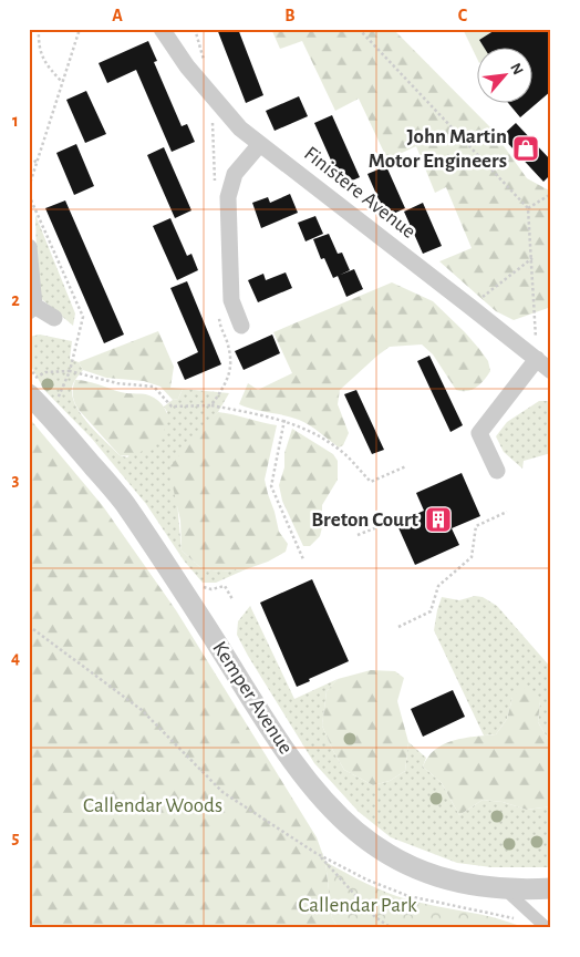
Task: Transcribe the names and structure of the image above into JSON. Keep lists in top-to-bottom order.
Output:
{
  "streets": {
    "street": ["Finistere Avenue", "Kemper Avenue"]
  },
  "parks": ["Callendar Woods", "Callendar Park"],
  "places": {
    "shop": ["John Martin Motor Engineers"],
    "building": ["Breton Court"]
  },
  "north": "top right",
  "grid": {
    "columns": ["A", "B", "C"],
    "rows": [
      "1",
      "2",
      "3",
      "4",
      "5"
    ]
  }
}
